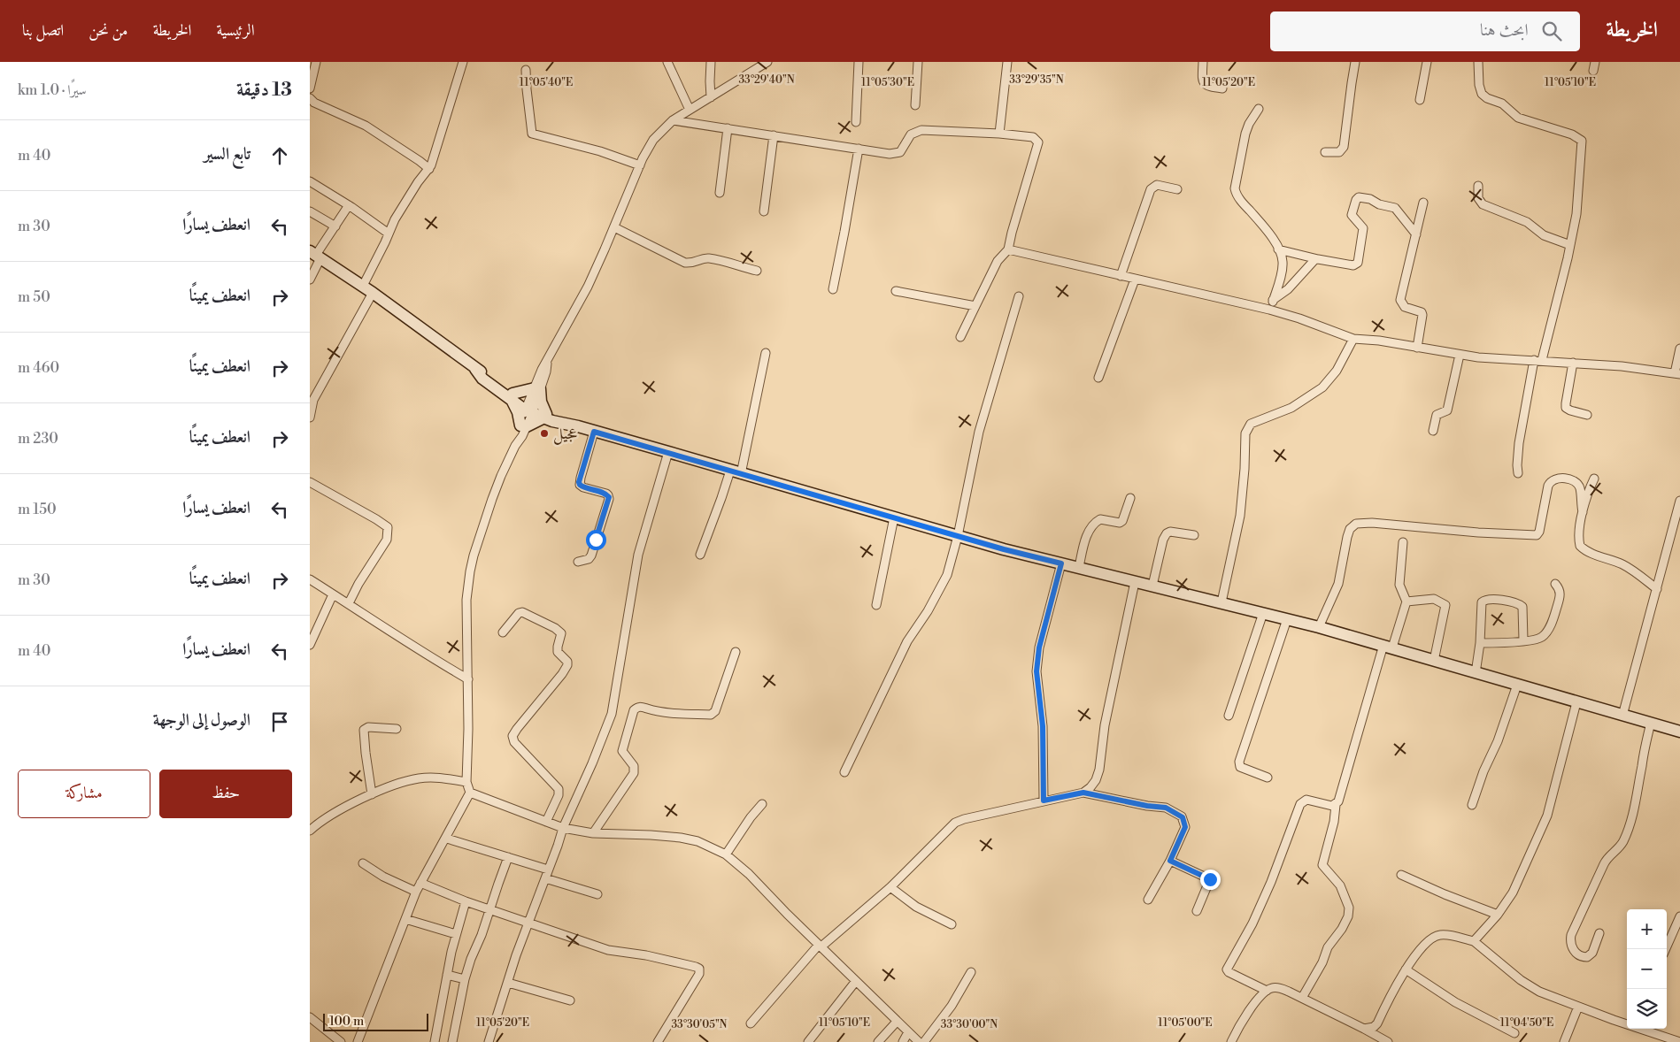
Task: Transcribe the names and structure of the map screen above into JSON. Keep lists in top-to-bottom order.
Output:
{
  "places": ["عجيل"],
  "scale_bar": "100 m",
  "page": {
    "header": "الخريطة",
    "search": "ابحث هنا",
    "nav": [
      "الرئيسية",
      "الخريطة",
      "من نحن",
      "اتصل بنا"
    ],
    "heading": ["13 دقيقة", "سيرًا · 1.0 km"],
    "list": [
      ["تابع السير", "40 m"],
      ["انعطف يسارًا", "30 m"],
      ["انعطف يمينًا", "50 m"],
      ["انعطف يمينًا", "460 m"],
      ["انعطف يمينًا", "230 m"],
      ["انعطف يسارًا", "150 m"],
      ["انعطف يمينًا", "30 m"],
      ["انعطف يسارًا", "40 m"],
      "الوصول إلى الوجهة"
    ],
    "buttons": ["حفظ", "مشاركة"],
    "map_buttons": ["+", "−"],
    "scale": "100 m"
  },
  "coordinates": [
    "33°29'40\"N",
    "33°29'35\"N",
    "11°05'40\"E",
    "11°05'30\"E",
    "11°05'20\"E",
    "11°05'10\"E",
    "11°05'00\"E",
    "11°04'50\"E",
    "33°30'05\"N",
    "33°30'00\"N"
  ]
}
